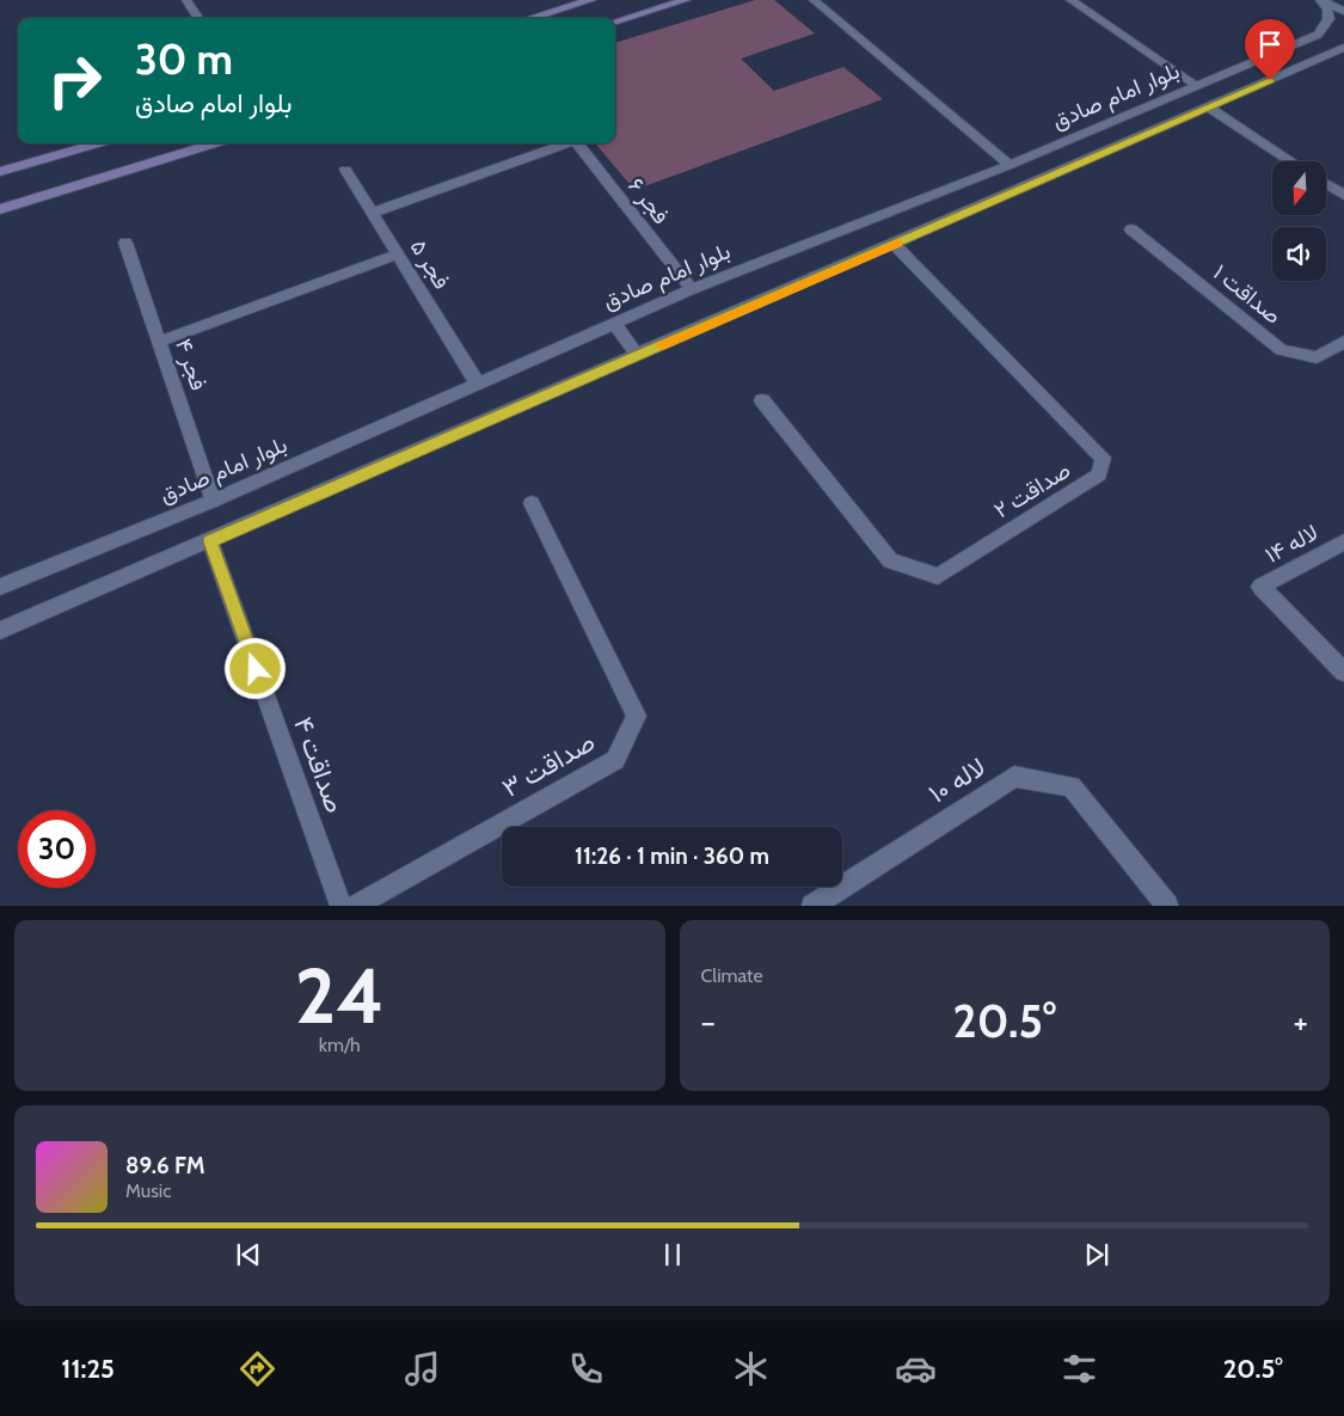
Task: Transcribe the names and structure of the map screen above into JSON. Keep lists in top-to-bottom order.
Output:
{
  "streets": {
    "street": [
      "بلوار امام صادق",
      "فجر ۶",
      "فجر ۵",
      "صداقت ۱",
      "فجر ۴",
      "صداقت ۲",
      "لاله ۱۴",
      "صداقت ۴",
      "صداقت ۳",
      "لاله ۱۰"
    ]
  },
  "crossings": [
    ["بلوار امام صادق", "فجر ۶"],
    ["بلوار امام صادق", "فجر ۵"],
    ["بلوار امام صادق", "فجر ۴"]
  ],
  "north": "bottom",
  "page": {
    "turn": ["30 m", "بلوار امام صادق"],
    "limit": "30",
    "trip": "11:26 · 1 min · 360 m",
    "tile": [
      ["24", "km/h"],
      "Climate"
    ],
    "heat": ["−", "20.5°", "+"],
    "song": ["89.6 FM", "Music"],
    "tabs": ["11:25", "20.5°"]
  }
}
